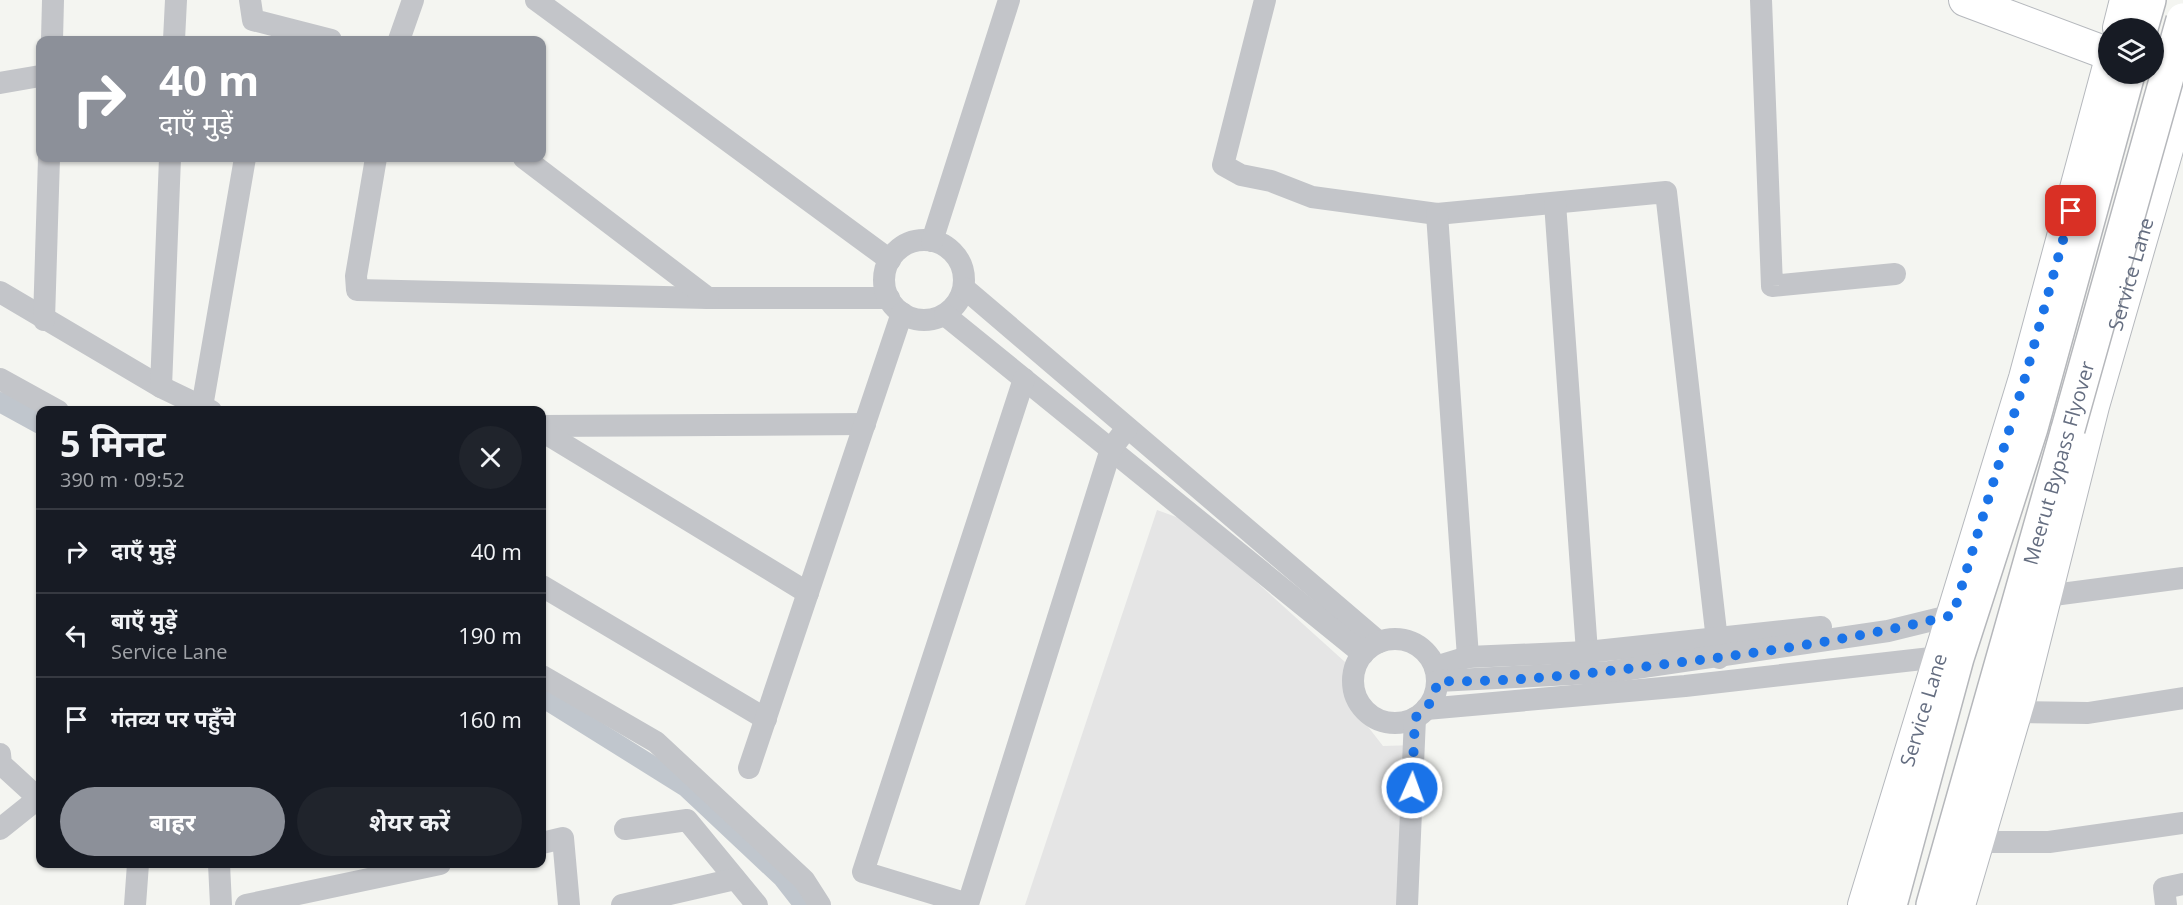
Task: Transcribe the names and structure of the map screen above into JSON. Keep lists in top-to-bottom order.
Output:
{
  "streets": {
    "highway": ["Meerut Bypass Flyover"],
    "street": ["Service Lane"]
  },
  "crossings": [
    ["Service Lane", "Meerut Bypass Flyover"]
  ],
  "page": {
    "turn": ["40 m", "दाएँ मुड़ें"],
    "heading": ["5 मिनट", "390 m · 09:52"],
    "list": [
      {
        "name": "दाएँ मुड़ें",
        "value": "40 m"
      },
      {
        "name": "बाएँ मुड़ें",
        "note": "Service Lane",
        "value": "190 m"
      },
      {
        "name": "गंतव्य पर पहुँचे",
        "value": "160 m"
      }
    ],
    "buttons": ["बाहर", "शेयर करें"]
  }
}
